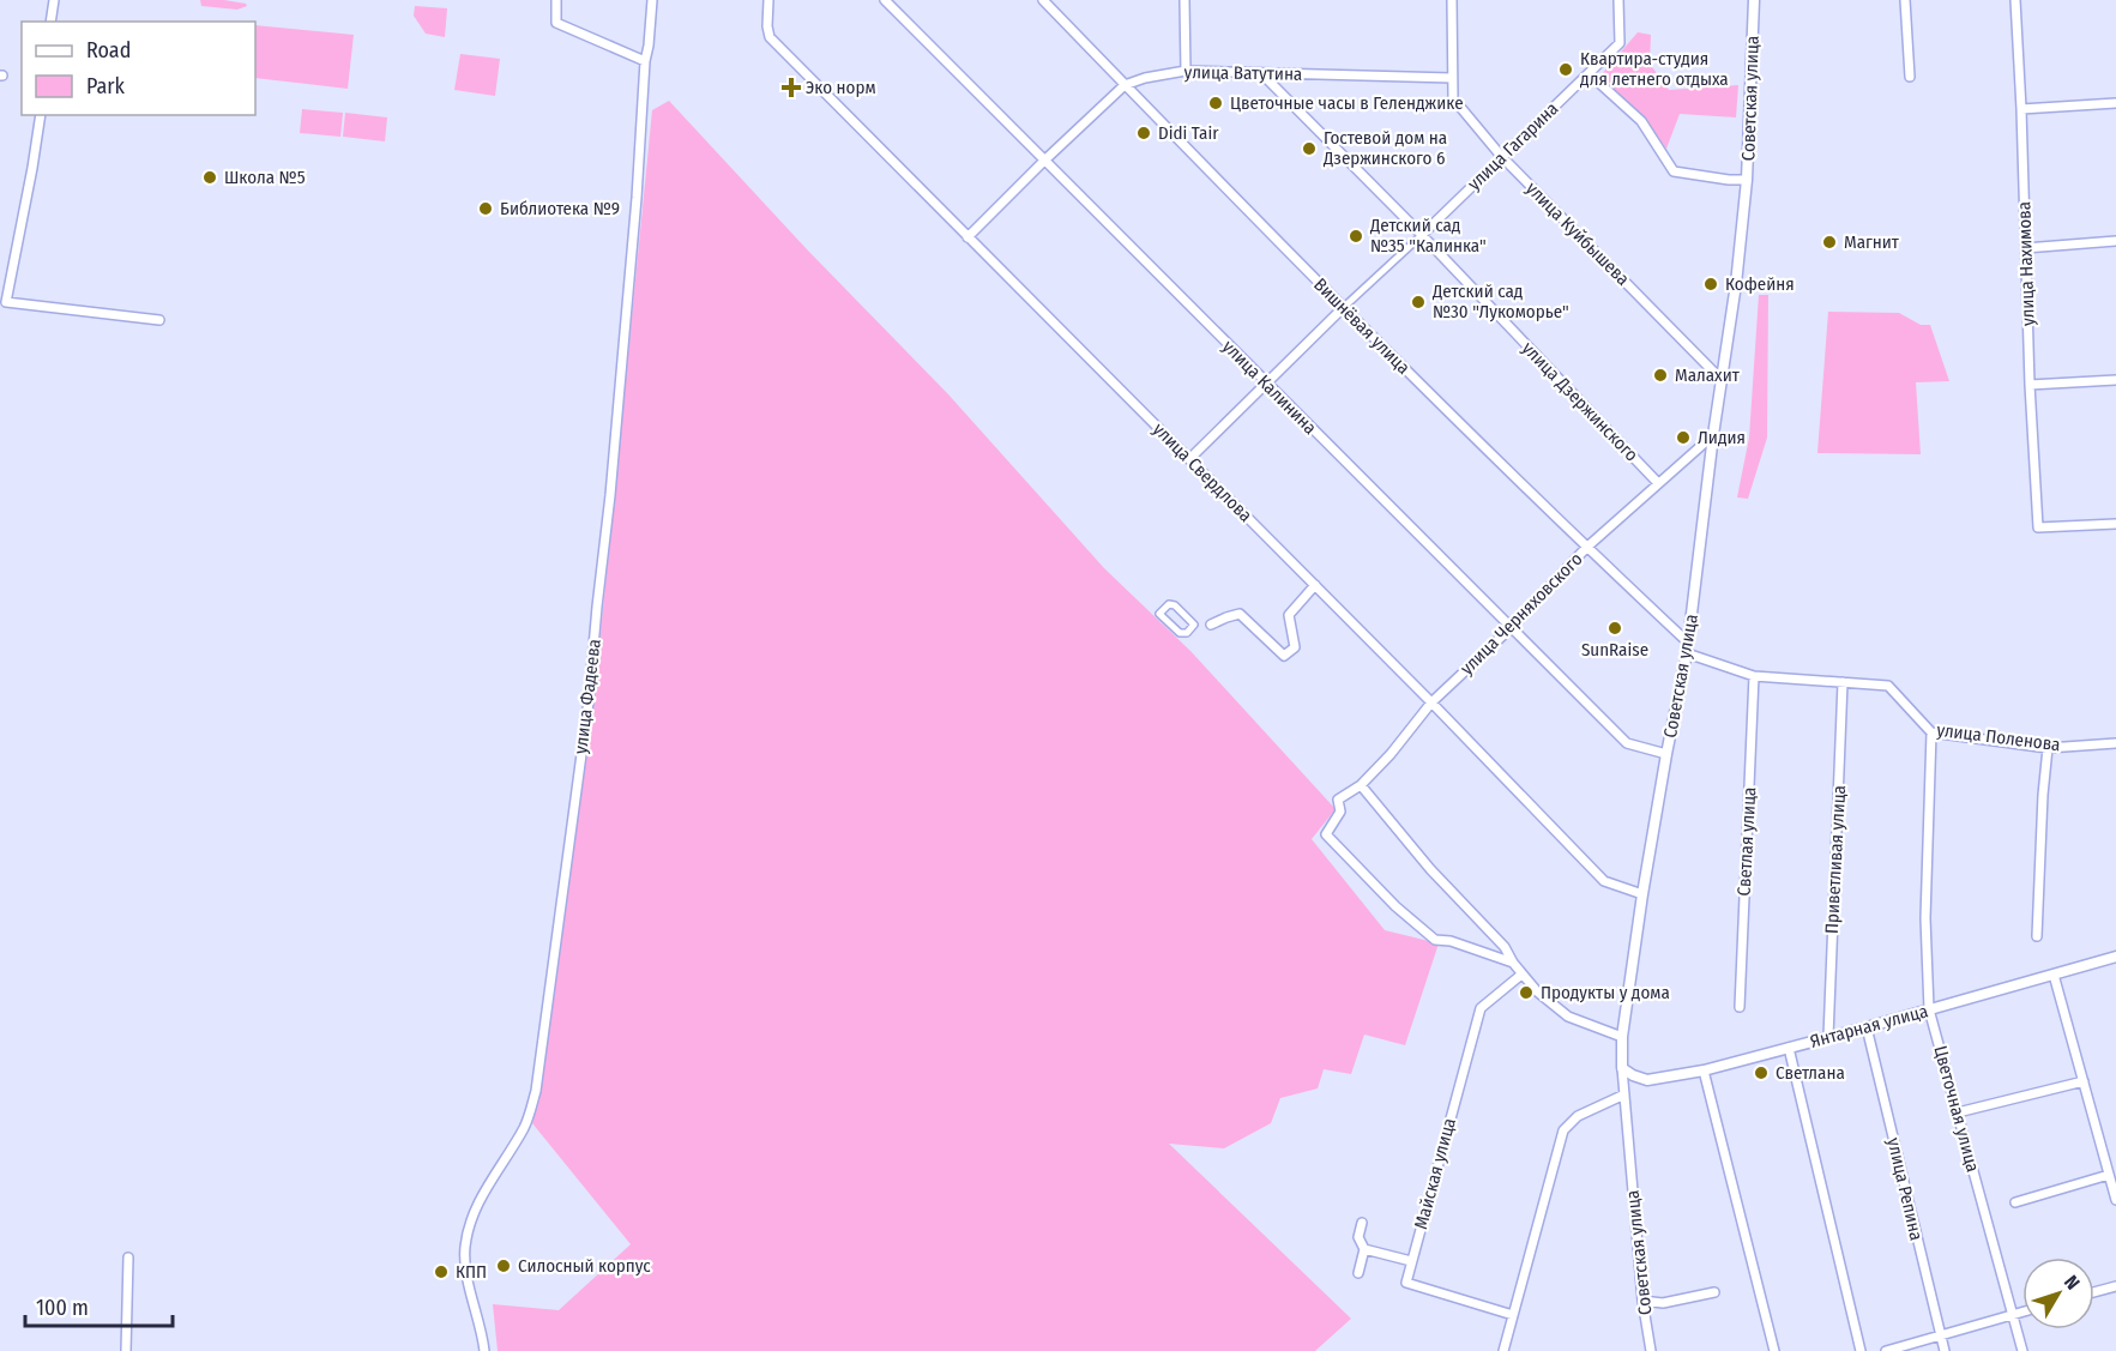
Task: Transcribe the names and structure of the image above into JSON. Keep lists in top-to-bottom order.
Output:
{
  "streets": {
    "street": [
      "улица Ватутина",
      "Советская улица",
      "улица Гагарина",
      "улица Куйбышева",
      "улица Нахимова",
      "Вишнёвая улица",
      "улица Калинина",
      "улица Дзержинского",
      "улица Свердлова",
      "улица Черняховского",
      "улица Фадеева",
      "улица Поленова",
      "Светлая улица",
      "Приветливая улица",
      "Янтарная улица",
      "Цветочная улица",
      "Майская улица",
      "улица Репина"
    ]
  },
  "crossings": [
    ["улица Ватутина", "улица Куйбышева"],
    ["улица Ватутина", "Вишнёвая улица"],
    ["улица Ватутина", "улица Калинина"],
    ["улица Ватутина", "улица Дзержинского"],
    ["улица Ватутина", "улица Свердлова"],
    ["Советская улица", "улица Куйбышева"],
    ["Советская улица", "Вишнёвая улица"],
    ["Советская улица", "улица Калинина"],
    ["Советская улица", "улица Свердлова"],
    ["Советская улица", "улица Черняховского"],
    ["Советская улица", "улица Поленова"],
    ["Советская улица", "Янтарная улица"],
    ["улица Гагарина", "улица Куйбышева"],
    ["улица Гагарина", "Вишнёвая улица"],
    ["улица Гагарина", "улица Калинина"],
    ["улица Гагарина", "улица Дзержинского"],
    ["улица Гагарина", "улица Свердлова"],
    ["Вишнёвая улица", "улица Черняховского"],
    ["Вишнёвая улица", "улица Поленова"],
    ["улица Калинина", "улица Черняховского"],
    ["улица Дзержинского", "улица Черняховского"],
    ["улица Свердлова", "улица Черняховского"],
    ["улица Поленова", "Светлая улица"],
    ["улица Поленова", "Приветливая улица"],
    ["улица Поленова", "Цветочная улица"],
    ["Приветливая улица", "Янтарная улица"],
    ["Янтарная улица", "Цветочная улица"],
    ["Янтарная улица", "улица Репина"]
  ],
  "places": {
    "other": [
      "Квартира-студия для летнего отдыха",
      "Цветочные часы в Геленджике",
      "Didi Tair",
      "Гостевой дом на Дзержинского 6",
      "Школа №5",
      "Библиотека №9",
      "Детский сад №35 \"Калинка\"",
      "Магнит",
      "Кофейня",
      "Детский сад №30 \"Лукоморье\"",
      "Малахит",
      "Лидия",
      "SunRaise",
      "Продукты у дома",
      "Светлана",
      "Силосный корпус",
      "КПП"
    ],
    "health": ["Эко норм"]
  },
  "legend": ["Road", "Park"],
  "scale_bar": "100 m",
  "north": "top right"
}
